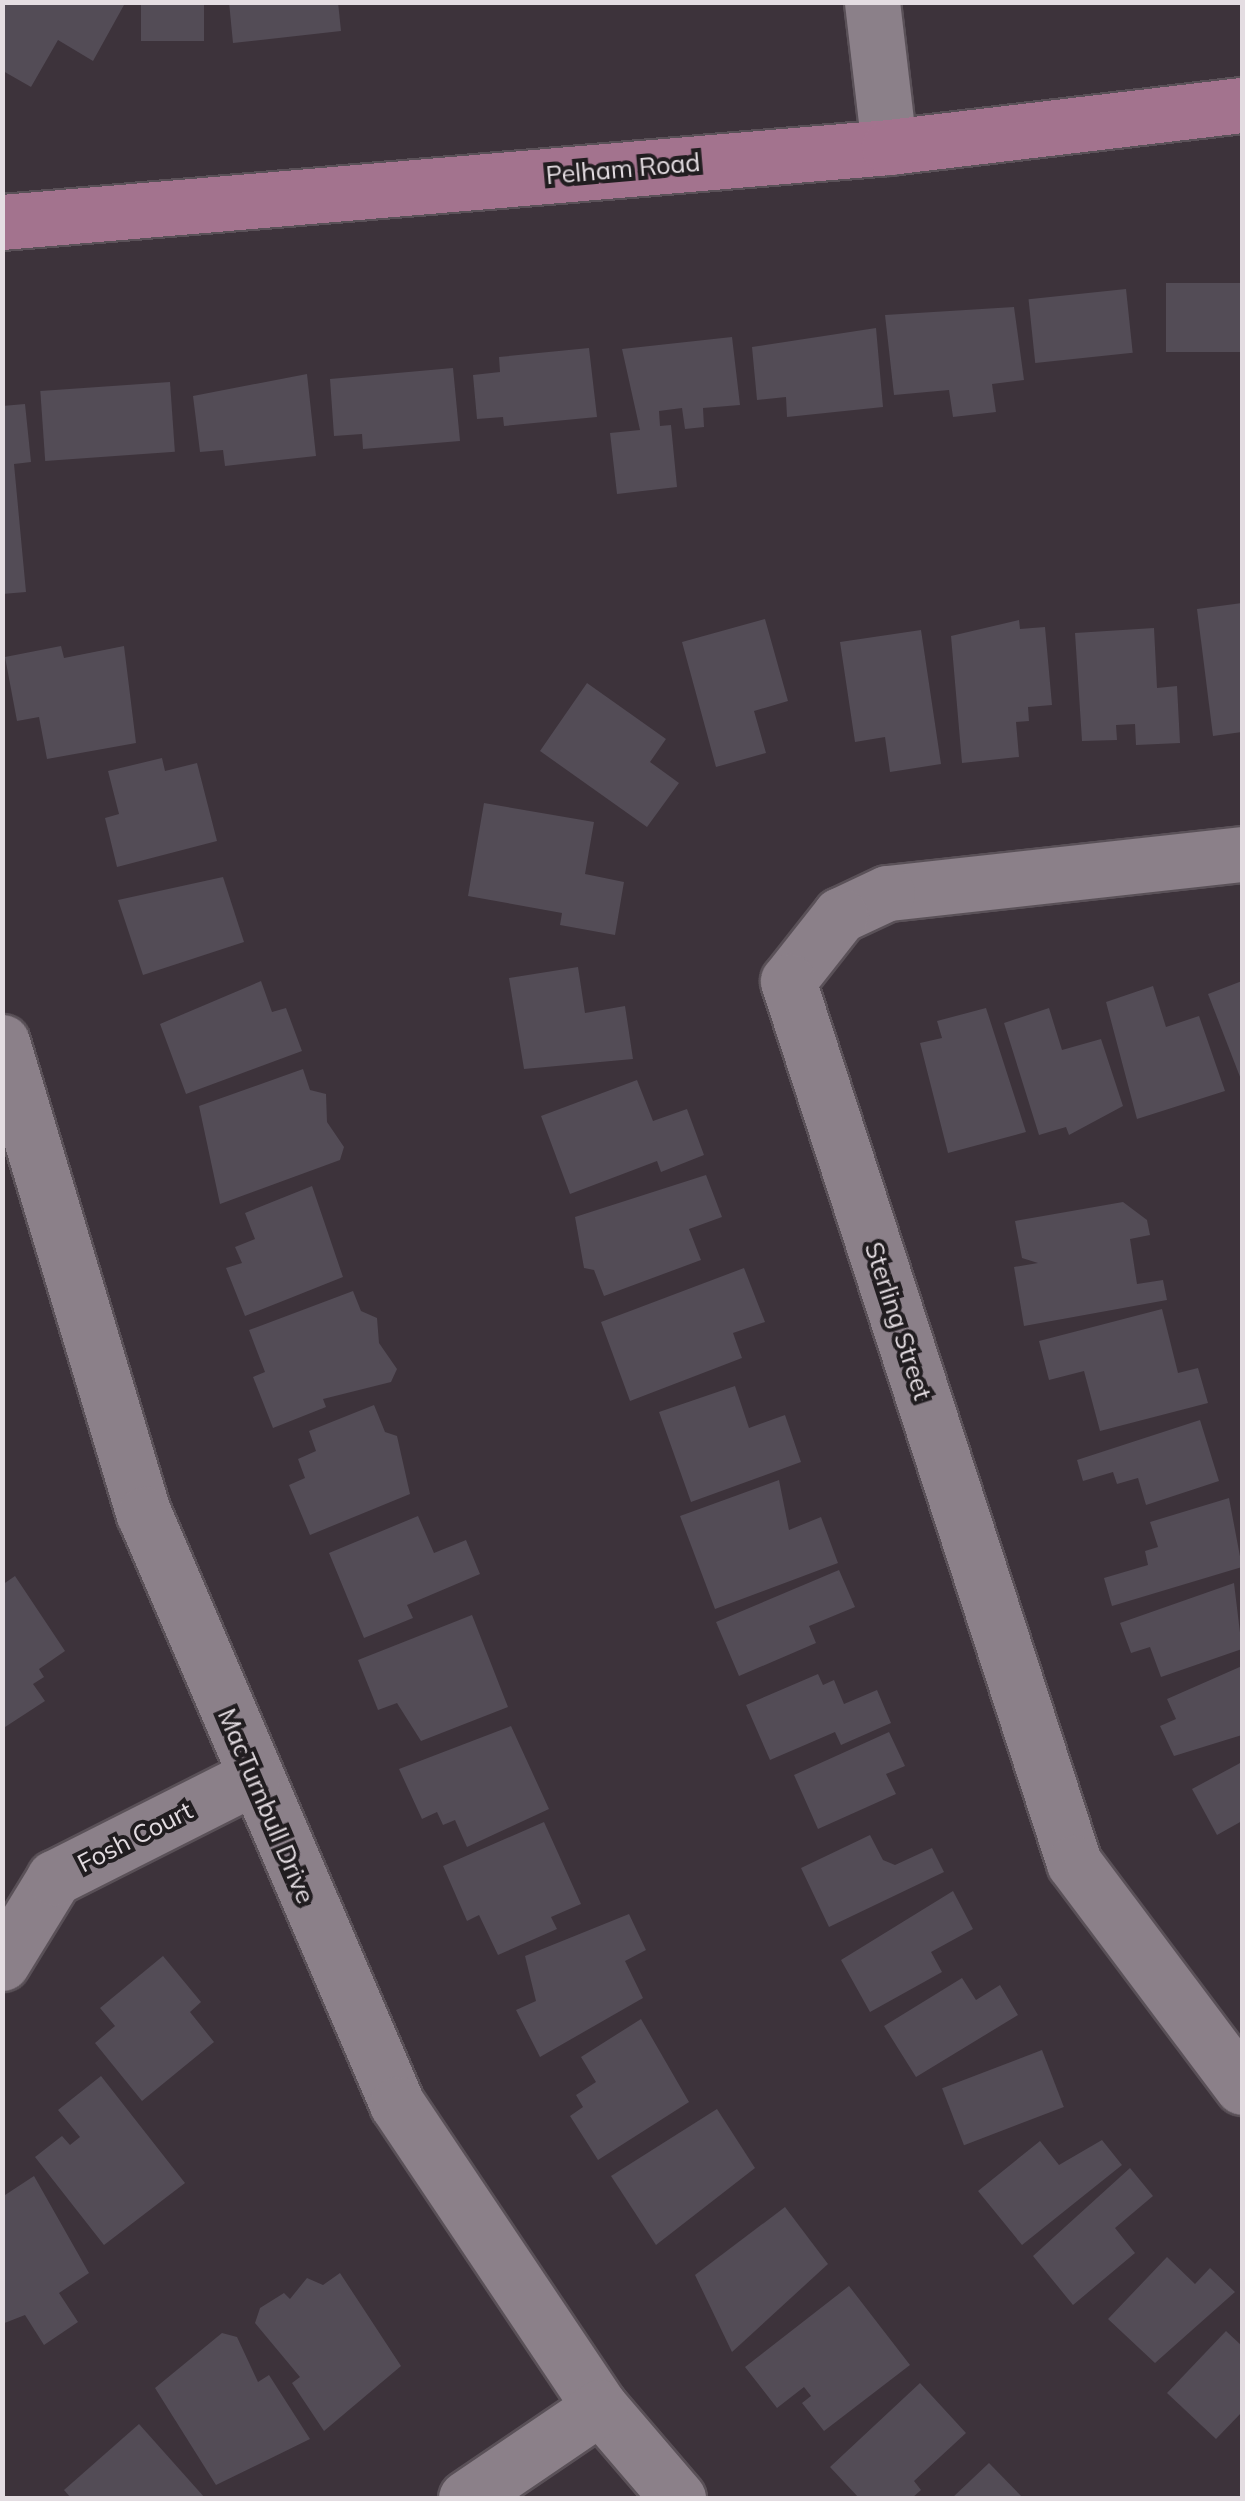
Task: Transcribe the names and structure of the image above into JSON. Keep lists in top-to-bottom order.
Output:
{
  "streets": {
    "main road": ["Pelham Road"],
    "street": ["Sterling Street", "MacTurnbull Drive", "Fosh Court"]
  },
  "crossings": [
    ["MacTurnbull Drive", "Fosh Court"]
  ]
}
